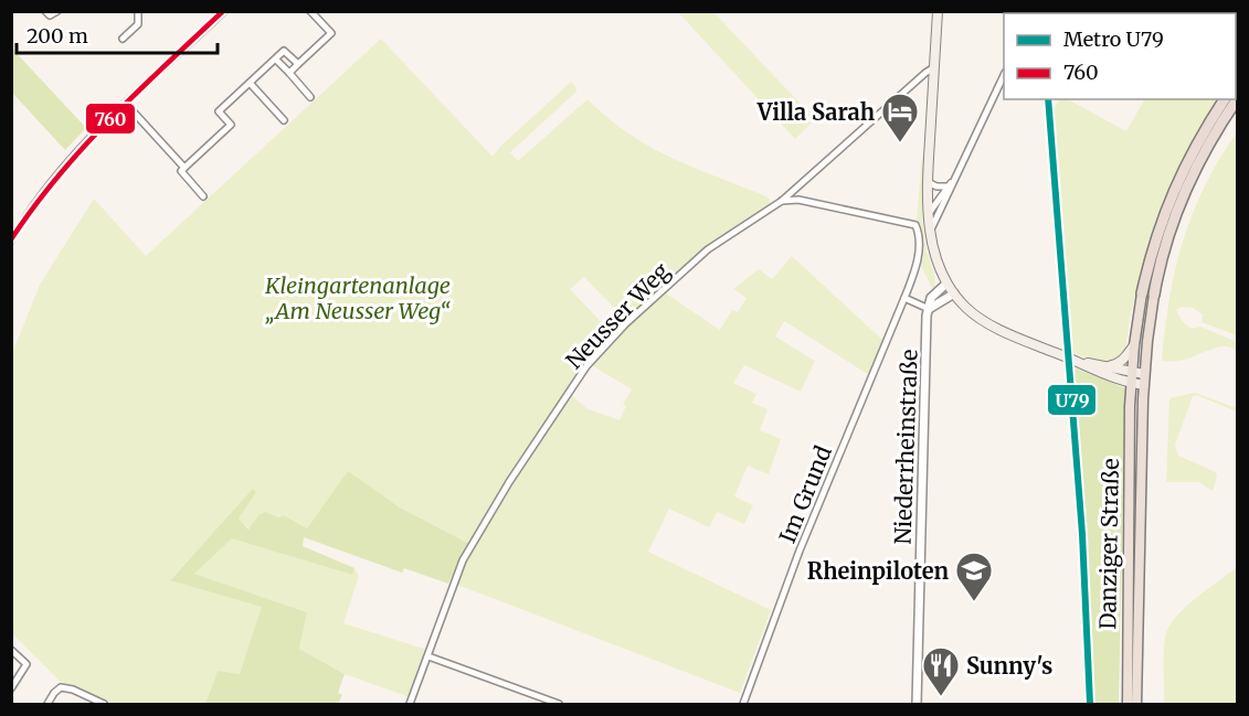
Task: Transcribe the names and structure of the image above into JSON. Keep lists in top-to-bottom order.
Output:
{
  "streets": {
    "highway": ["Danziger Straße"],
    "street": ["Neusser Weg", "Niederrheinstraße", "Im Grund"]
  },
  "parks": ["Kleingartenanlage „Am Neusser Weg“"],
  "places": {
    "hotel": ["Villa Sarah"],
    "school or university": ["Rheinpiloten"],
    "restaurant": ["Sunny's"]
  },
  "lines": ["transit line 760", "metro line U79"],
  "legend": ["Metro U79", "760"],
  "scale_bar": "200 m"
}
